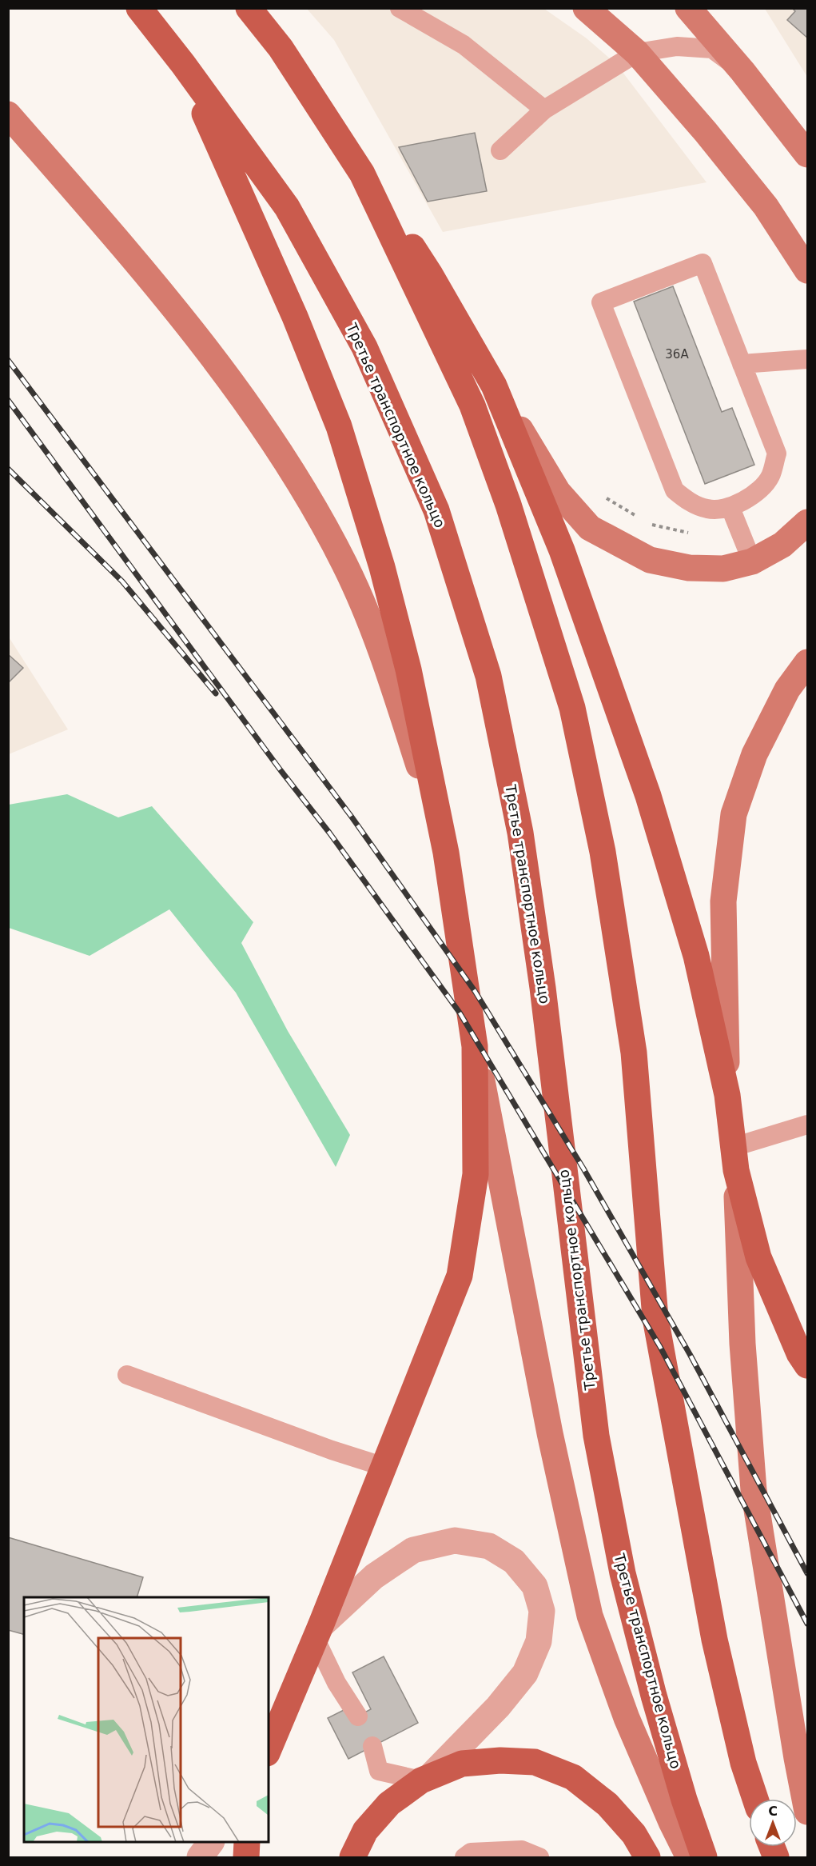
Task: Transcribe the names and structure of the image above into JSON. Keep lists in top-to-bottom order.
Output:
{
  "streets": {
    "main road": ["Третье транспортное кольцо"]
  },
  "house_numbers": ["36А"],
  "north": "top"
}
